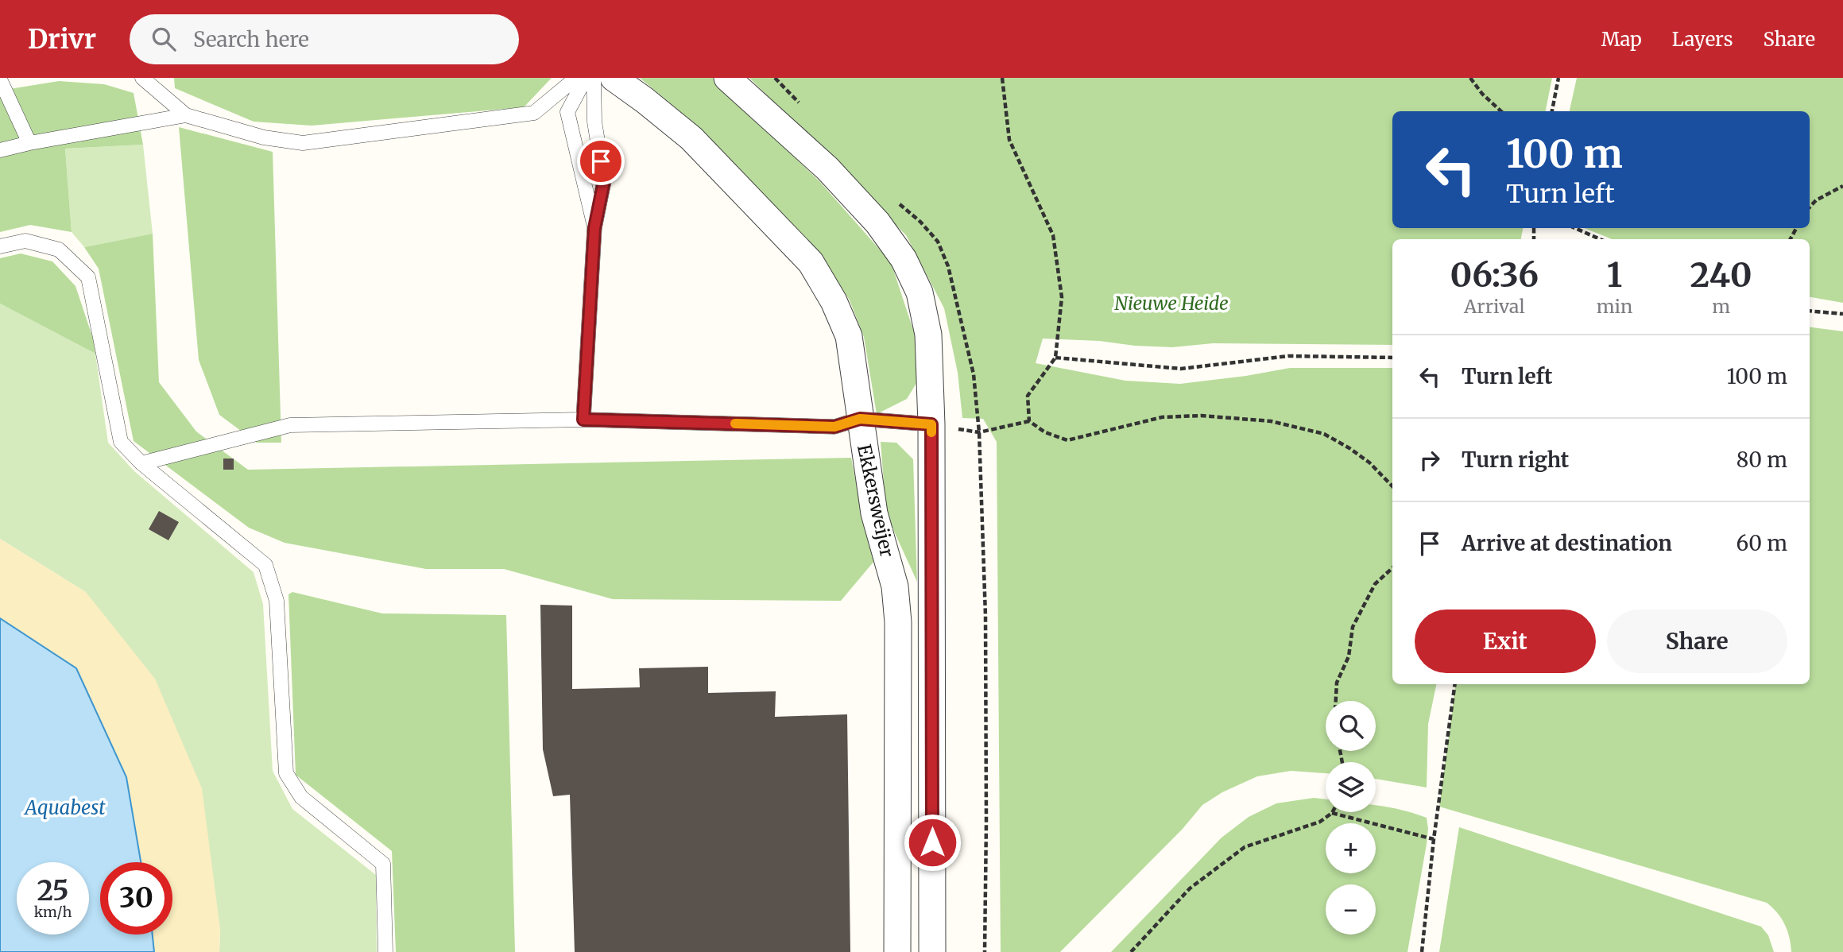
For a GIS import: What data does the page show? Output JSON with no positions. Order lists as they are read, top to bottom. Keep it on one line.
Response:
{"streets":{"street":["Ekkersweijer"]},"water":["Aquabest"],"parks":["Nieuwe Heide"],"page":{"header":"Drivr","search":"Search here","nav":["Map","Layers","Share"],"turn":["100 m","Turn left"],"eta":["06:36","Arrival","1","min","240","m"],"list":[{"name":"Turn left","value":"100 m"},{"name":"Turn right","value":"80 m"},{"name":"Arrive at destination","value":"60 m"}],"buttons":["Exit","Share"],"map_buttons":["+","−"],"speed":"25 km/h","limit":"30"}}
